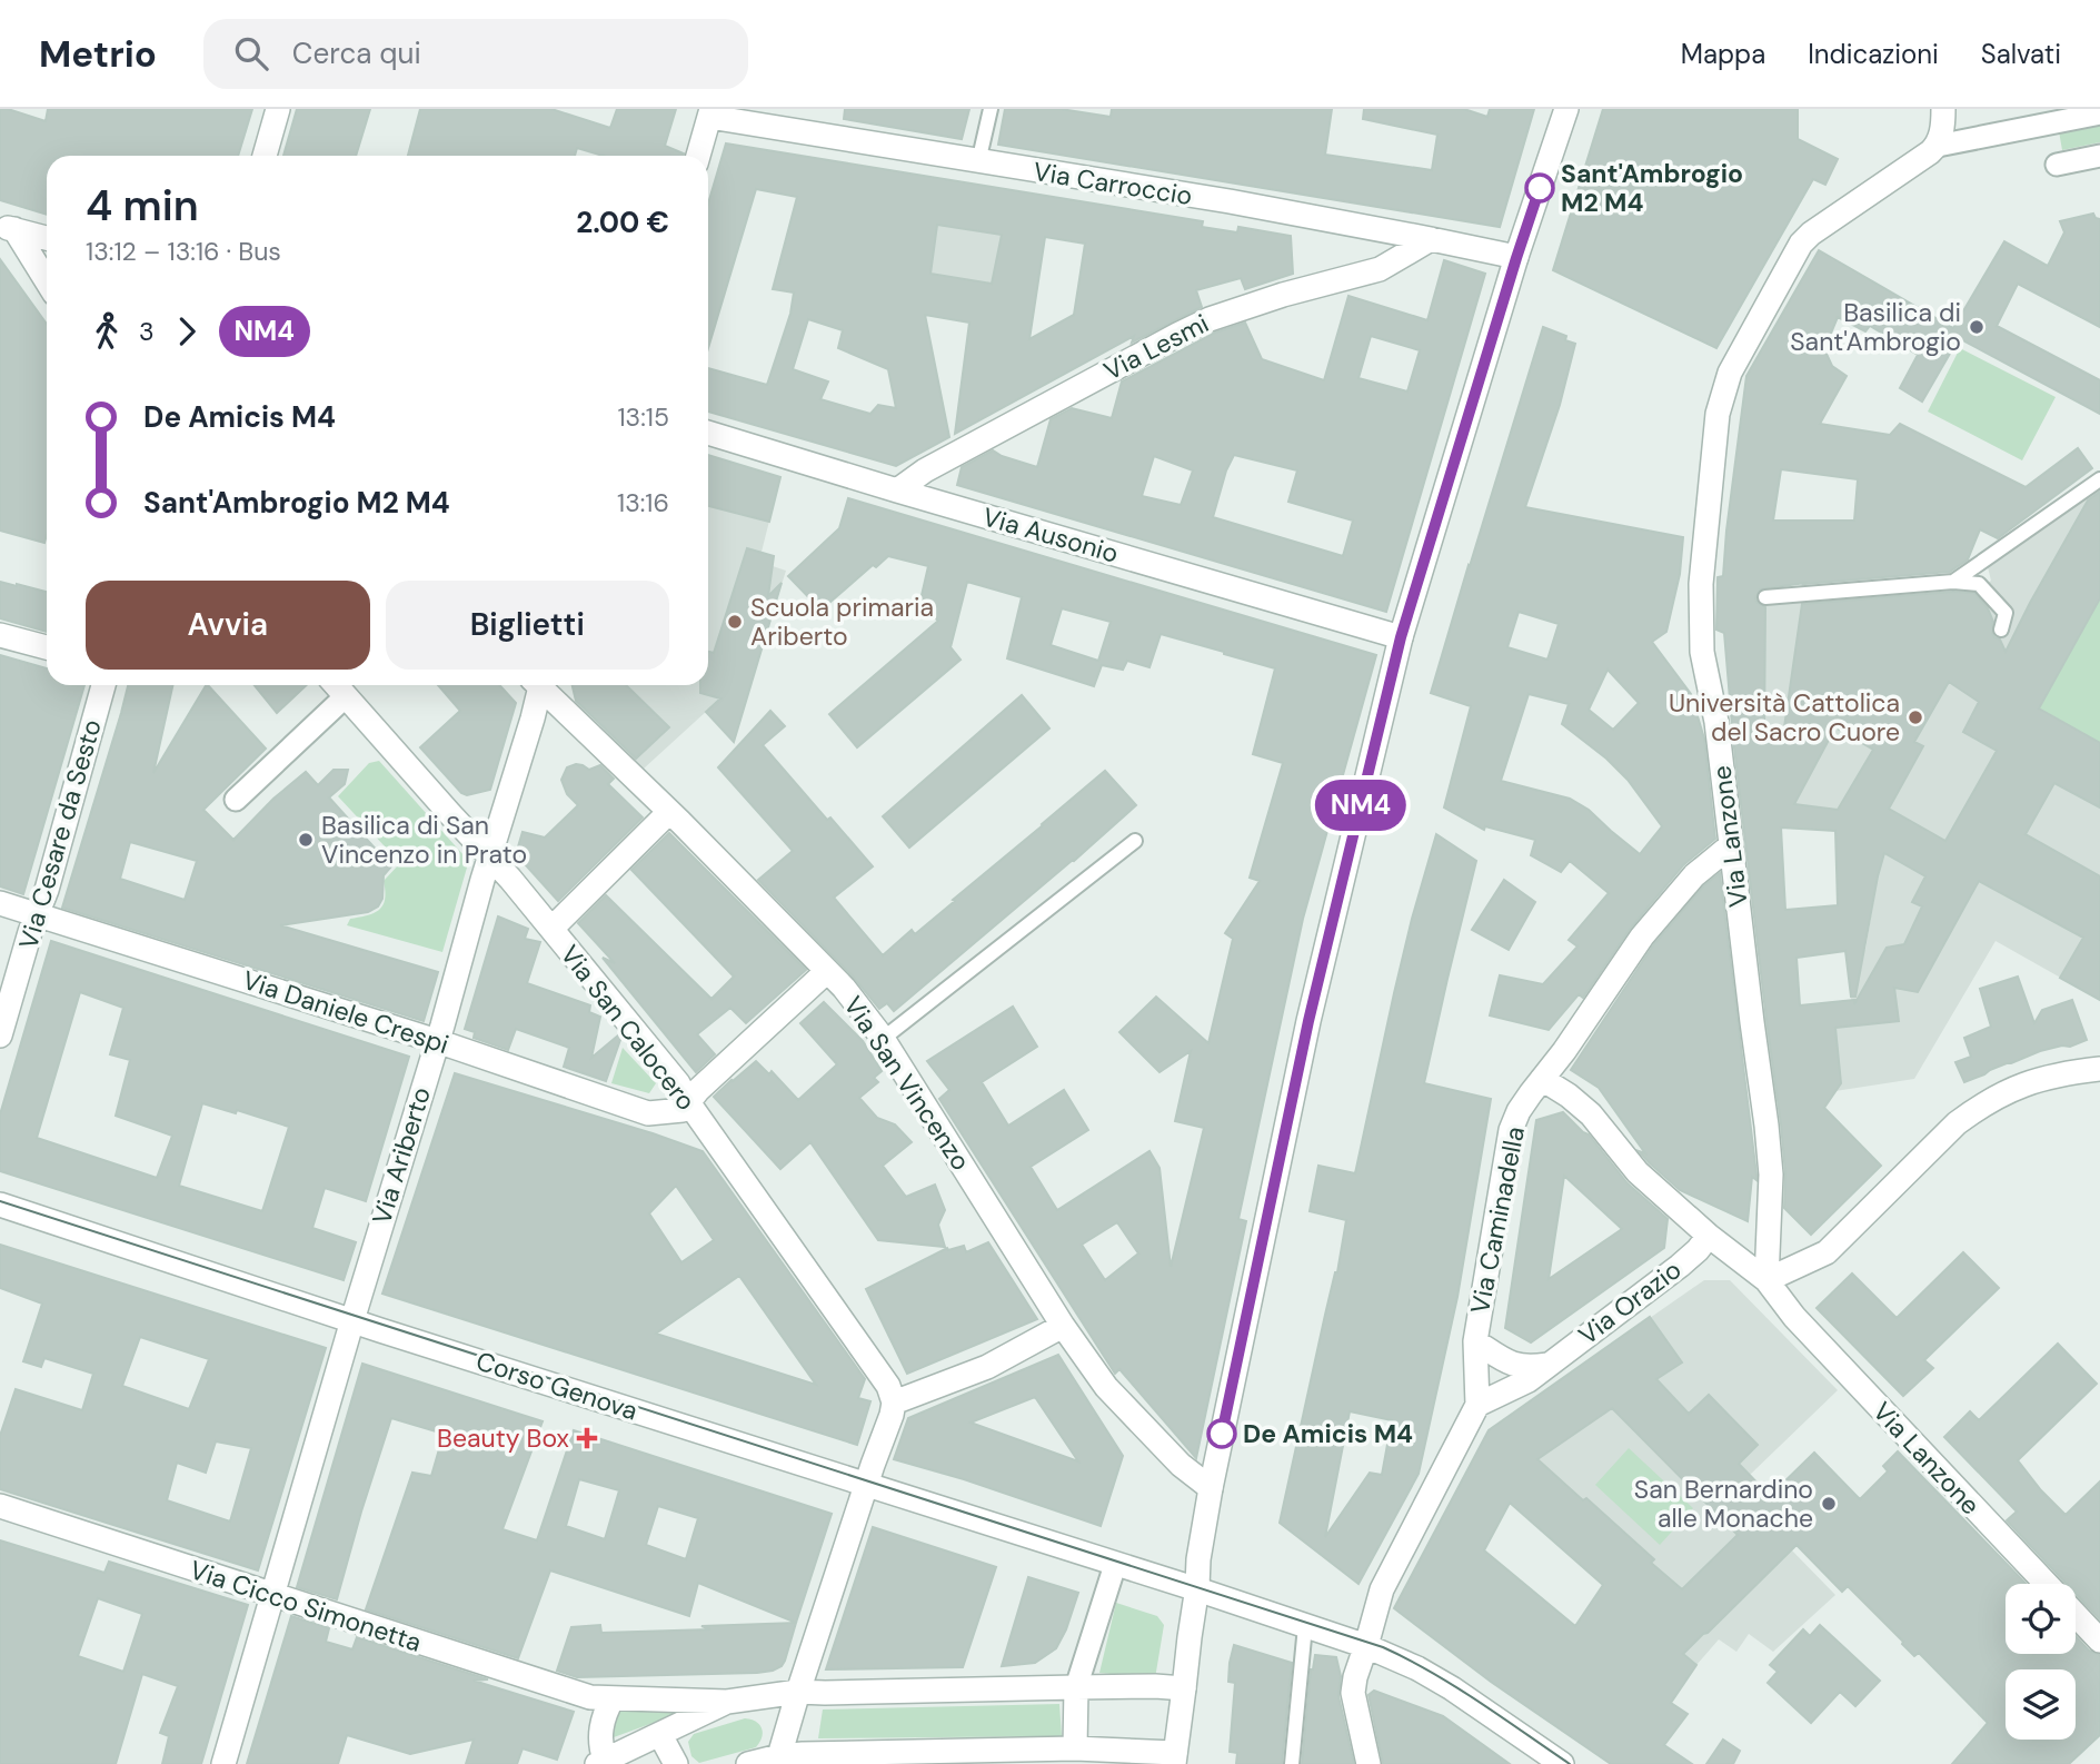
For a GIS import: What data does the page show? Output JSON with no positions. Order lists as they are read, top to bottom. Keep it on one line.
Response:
{"streets":{"street":["Via Carroccio","Via Lesmi","Via Ausonio","Via Cesare da Sesto","Via Lanzone","Via Daniele Crespi","Via San Calocero","Via San Vincenzo","Via Ariberto","Via Caminadella","Via Orazio","Corso Genova","Via Cicco Simonetta"]},"crossings":[["Via Carroccio","Via Lesmi"],["Via Lesmi","Via Ausonio"],["Via Cesare da Sesto","Via Daniele Crespi"],["Via Lanzone","Via Caminadella"],["Via Lanzone","Via Orazio"],["Via Daniele Crespi","Via San Calocero"],["Via Daniele Crespi","Via Ariberto"],["Via San Calocero","Via Ariberto"],["Via Ariberto","Corso Genova"],["Via Ariberto","Via Cicco Simonetta"],["Via Caminadella","Via Orazio"],["Via Caminadella","Corso Genova"]],"places":{"other":["Sant'Ambrogio M2 M4","Basilica di Sant'Ambrogio","Scuola primaria Ariberto","Università Cattolica del Sacro Cuore","Basilica di San Vincenzo in Prato","De Amicis M4","San Bernardino alle Monache"],"health":["Beauty Box"]},"lines":["bus line NM4"],"page":{"header":"Metrio","search":"Cerca qui","nav":["Mappa","Indicazioni","Salvati"],"on_map":"NM4","heading":["4 min","13:12 – 13:16 · Bus","2.00 €"],"legs":["3","NM4"],"list":[{"name":"De Amicis M4","value":"13:15"},{"name":"Sant'Ambrogio M2 M4","value":"13:16"}],"buttons":["Avvia","Biglietti"]}}
